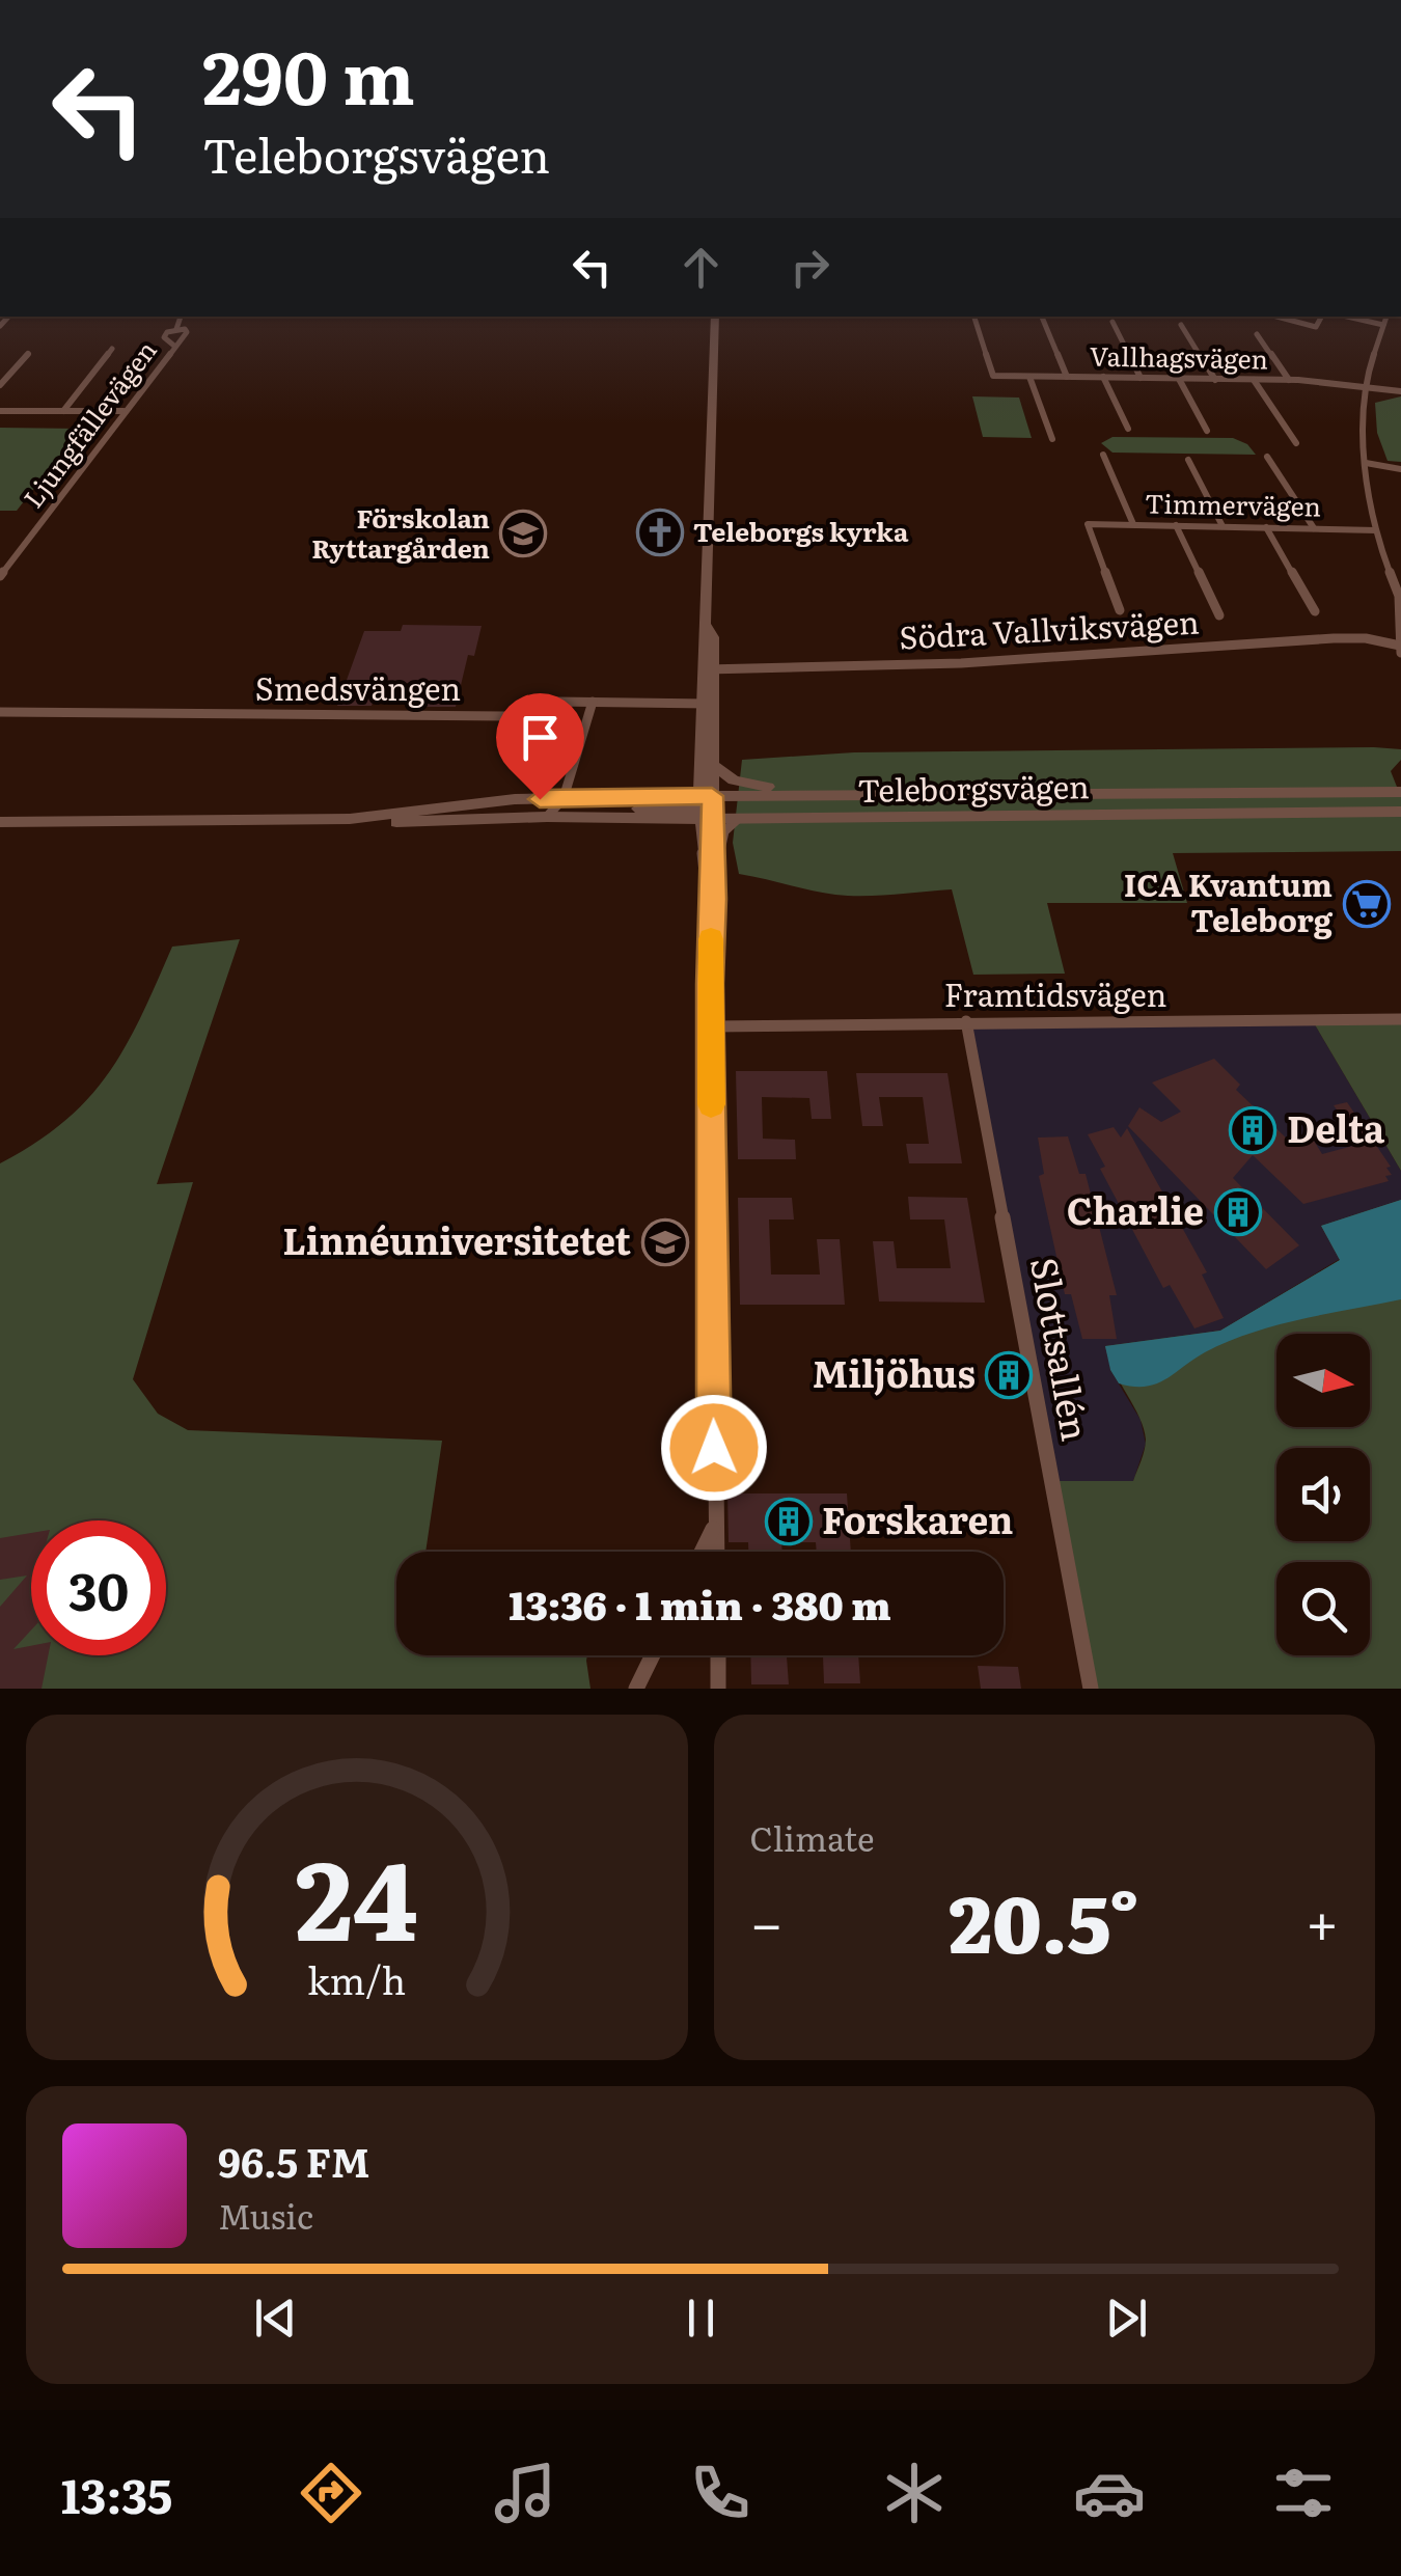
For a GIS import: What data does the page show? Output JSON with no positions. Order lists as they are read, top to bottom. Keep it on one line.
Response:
{"streets":{"main road":["Teleborgsvägen"],"street":["Vallhagsvägen","Ljungfällevägen","Timmervägen","Södra Vallviksvägen","Smedsvängen","Framtidsvägen","Slottsallén"]},"crossings":[["Framtidsvägen","Slottsallén"]],"places":{"church":["Teleborgs kyrka"],"school or university":["Förskolan Ryttargården","Linnéuniversitetet"],"supermarket":["ICA Kvantum Teleborg"],"building":["Delta","Charlie","Miljöhus","Forskaren"]},"north":"right","page":{"turn":["290 m","Teleborgsvägen"],"limit":"30","trip":"13:36 · 1 min · 380 m","tile":"Climate","heat":["−","20.5°","+"],"song":["96.5 FM","Music"],"tabs":"13:35","gauge":["24","km/h"]}}
